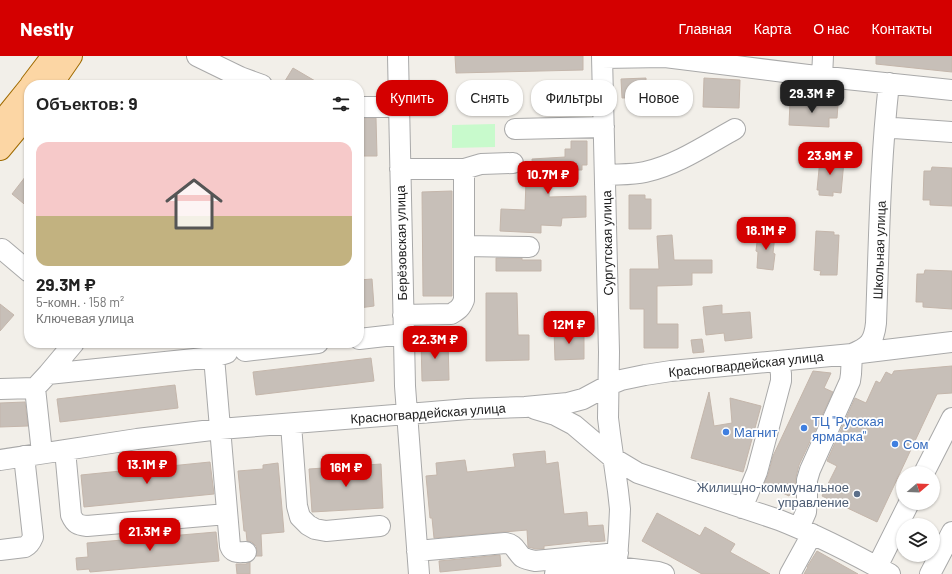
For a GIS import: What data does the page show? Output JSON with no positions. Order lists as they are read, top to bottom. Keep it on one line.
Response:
{"streets":{"street":["Берёзовская улица","Сургутская улица","Школьная улица","Красногвардейская улица"]},"crossings":[["Берёзовская улица","Красногвардейская улица"],["Сургутская улица","Красногвардейская улица"],["Школьная улица","Красногвардейская улица"]],"places":["ТЦ \"Русская ярмарка\"","Магнит","Сом","Жилищно-коммунальное управление"],"north":"right","page":{"header":"Nestly","nav":["Главная","Карта","О нас","Контакты"],"price":["29.3M ₽","23.9M ₽","10.7M ₽","18.1M ₽","12M ₽","22.3M ₽","13.1M ₽","16M ₽","21.3M ₽"],"chip":["Купить","Снять","Фильтры","Новое"],"heading":"Объектов: 9","list":[{"name":"29.3M ₽","note":"5-комн. · 158 m² · Ключевая улица"}]}}
